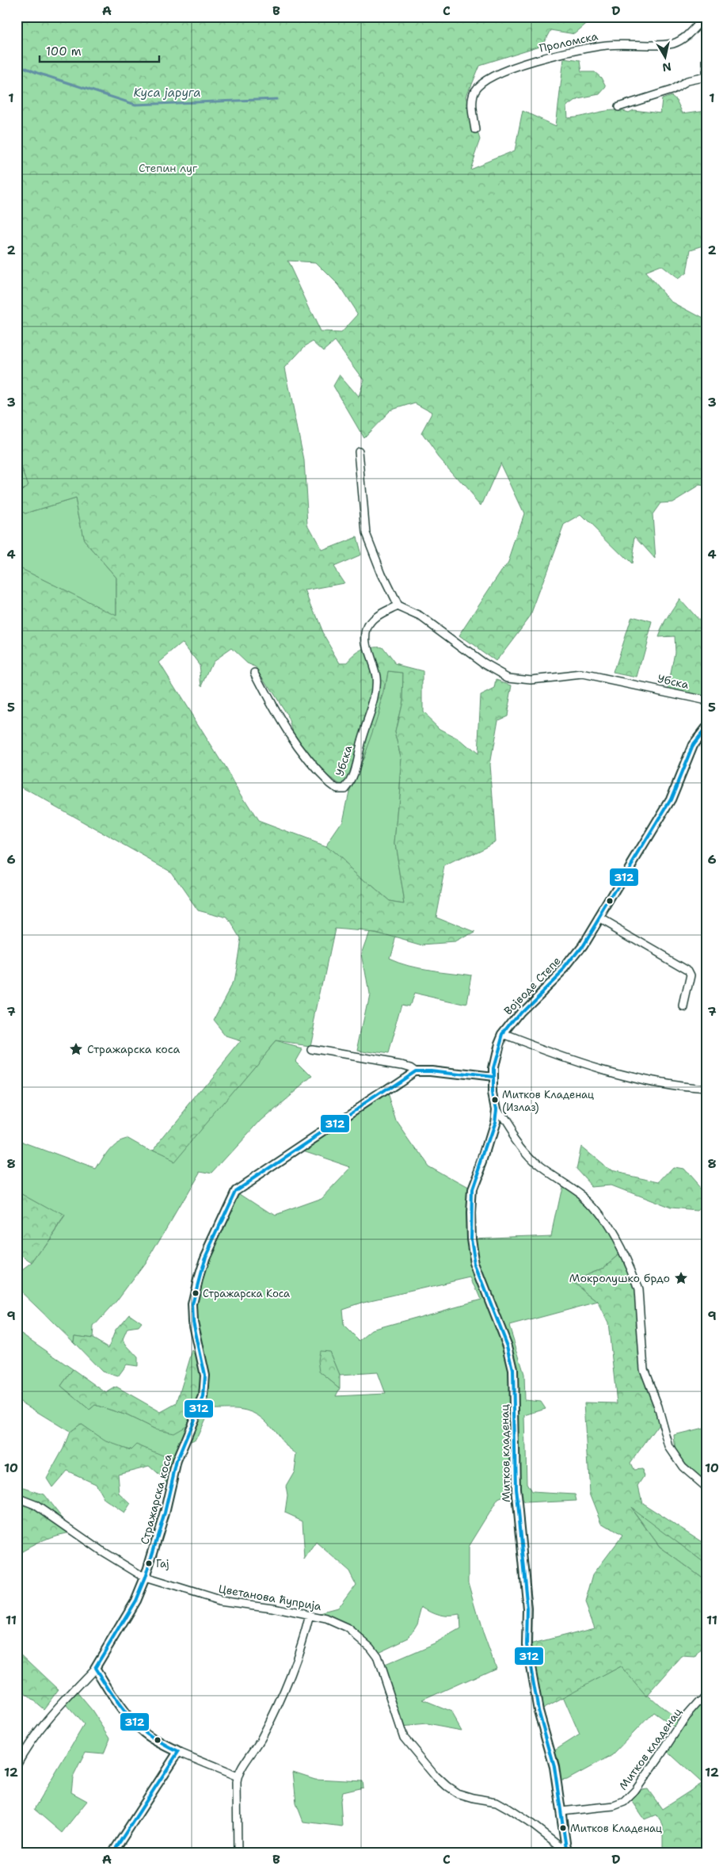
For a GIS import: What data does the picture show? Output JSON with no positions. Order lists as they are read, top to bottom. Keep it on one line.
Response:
{"streets":{"street":["Проломска","Убска","Војводе Степе","Митков кладенац","Стражарска коса","Цветанова ћуприја"]},"crossings":[["Војводе Степе","Митков кладенац"],["Митков кладенац","Цветанова ћуприја"],["Стражарска коса","Цветанова ћуприја"]],"water":["Куса јаруга"],"parks":["Степин луг"],"places":{"place":["Стражарска коса","Мокролушко брдо"],"other":["Митков Кладенац (Излаз)","Стражарска Коса","Гај","Митков Кладенац"]},"lines":["transit line 312"],"scale_bar":"100 m","north":"bottom","grid":{"columns":["A","B","C","D"],"rows":["1","2","3","4","5","6","7","8","9","10","11","12"]}}
